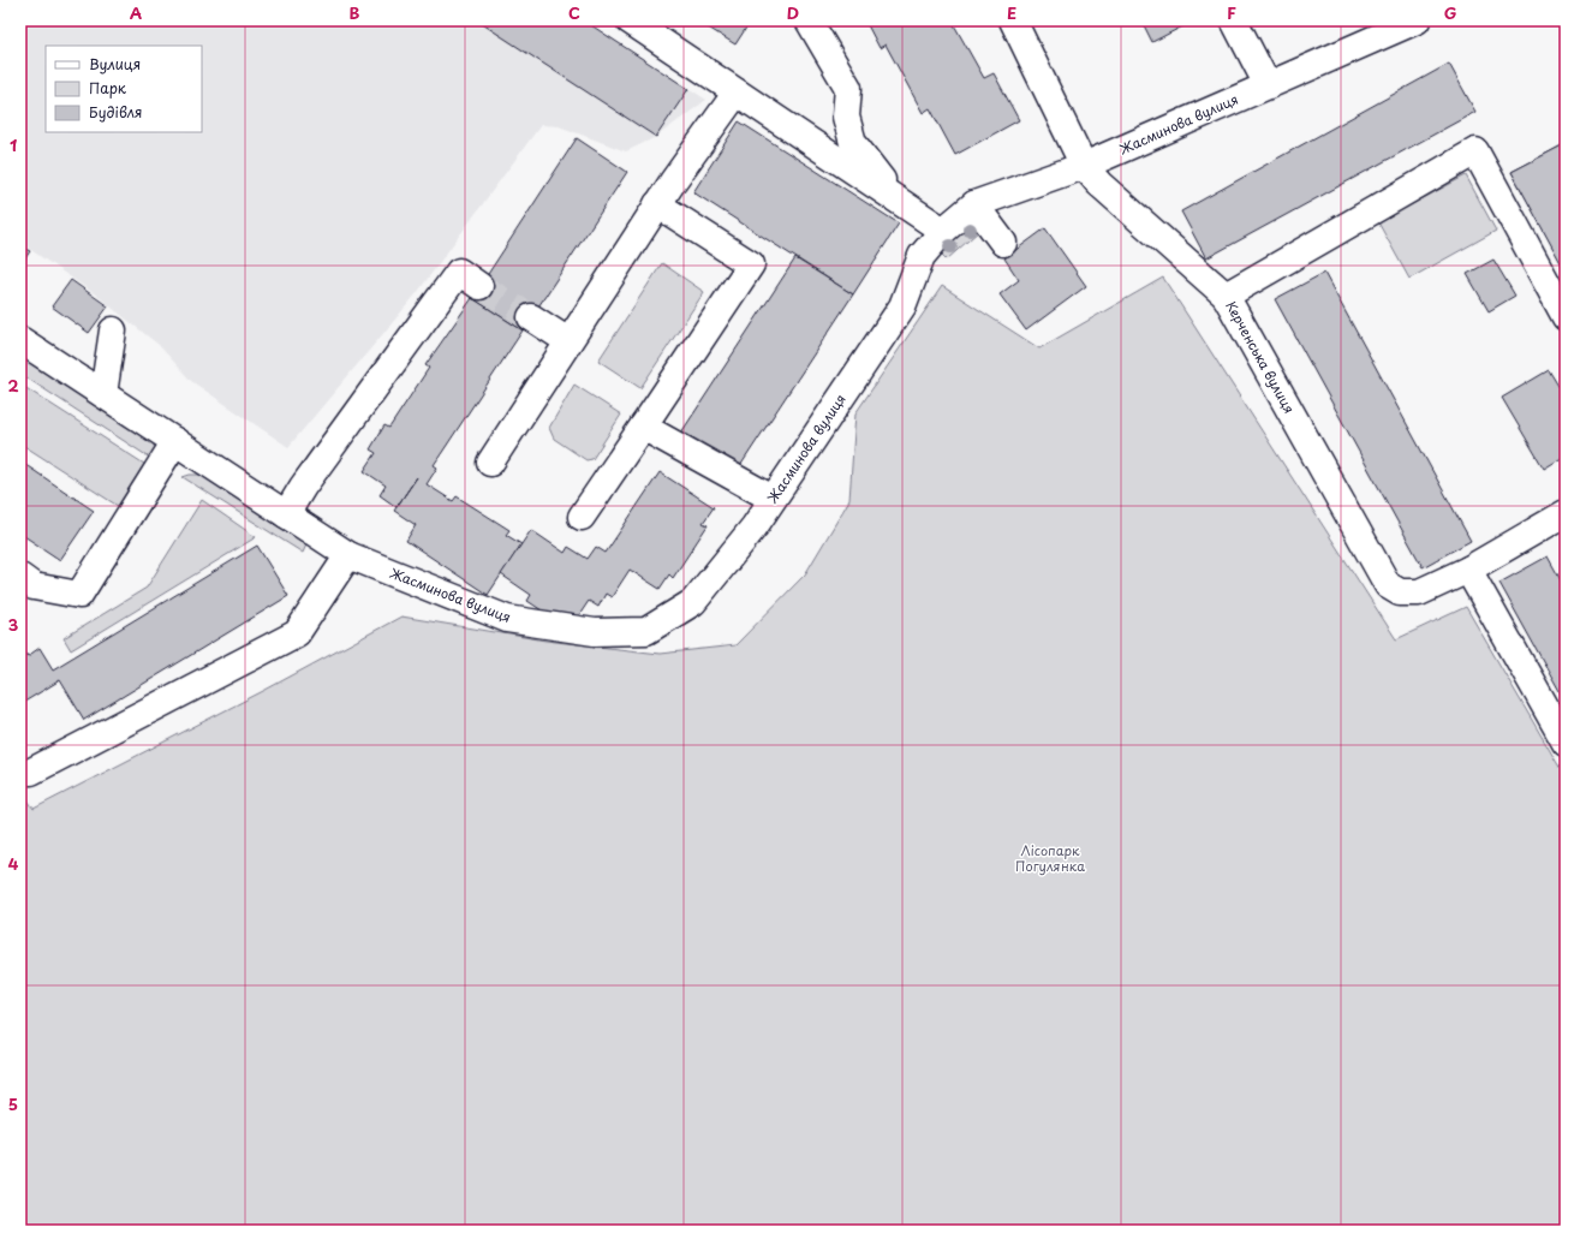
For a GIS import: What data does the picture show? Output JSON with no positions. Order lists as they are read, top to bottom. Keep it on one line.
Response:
{"streets":{"street":["Жасминова вулиця","Керченська вулиця"]},"parks":["Лісопарк Погулянка"],"legend":["Вулиця","Парк","Будівля"],"grid":{"columns":["A","B","C","D","E","F","G"],"rows":["1","2","3","4","5"]}}
